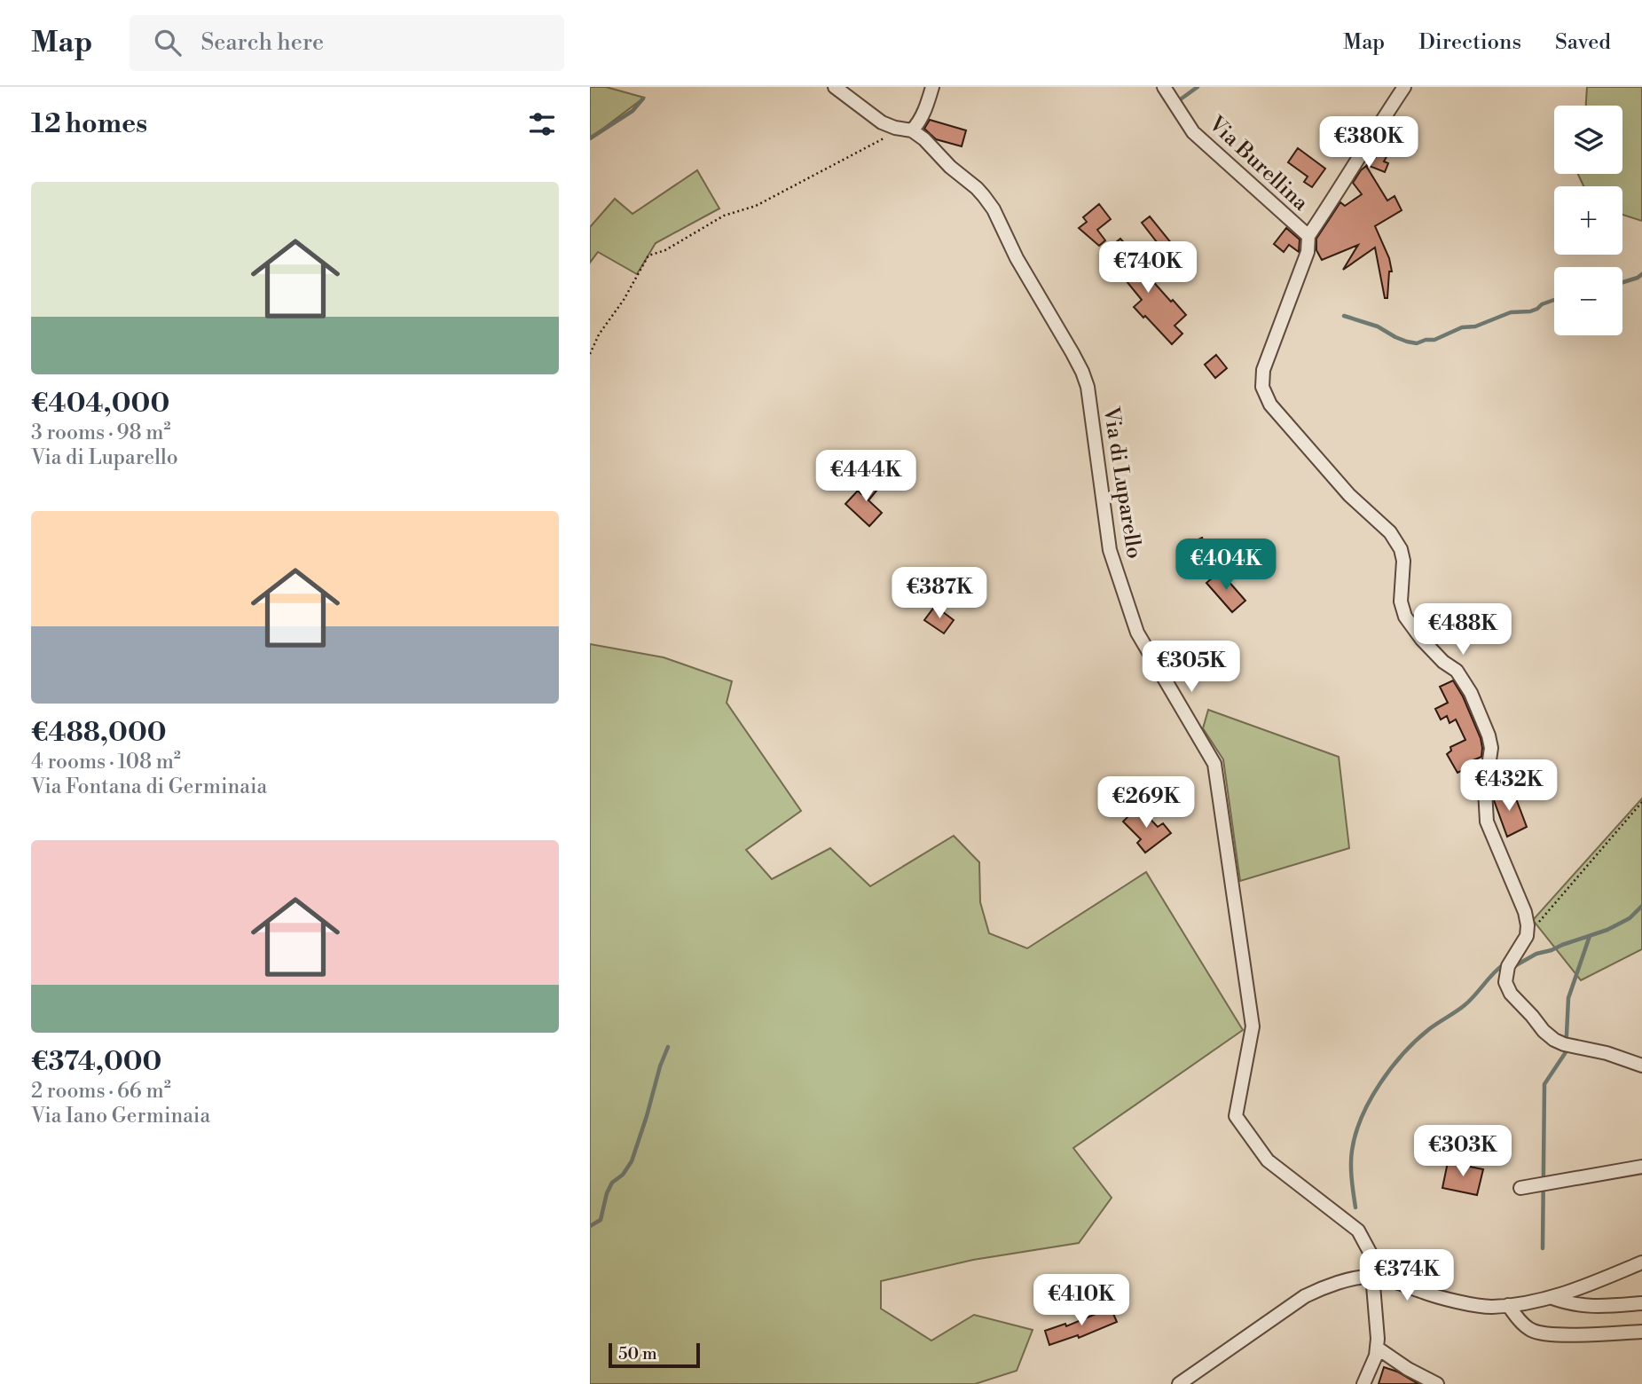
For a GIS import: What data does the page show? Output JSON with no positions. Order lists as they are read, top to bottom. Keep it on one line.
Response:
{"streets":{"street":["Via Burellina","Via di Luparello"]},"scale_bar":"50 m","page":{"header":"Map","search":"Search here","nav":["Map","Directions","Saved"],"heading":"12 homes","map_buttons":["+","−"],"price":["€380K","€740K","€444K","€404K","€387K","€488K","€305K","€432K","€269K","€303K","€374K","€410K"],"list":[{"name":"€404,000","note":"3 rooms · 98 m² · Via di Luparello"},{"name":"€488,000","note":"4 rooms · 108 m² · Via Fontana di Germinaia"},{"name":"€374,000","note":"2 rooms · 66 m² · Via Iano Germinaia"}],"scale":"50 m"}}
